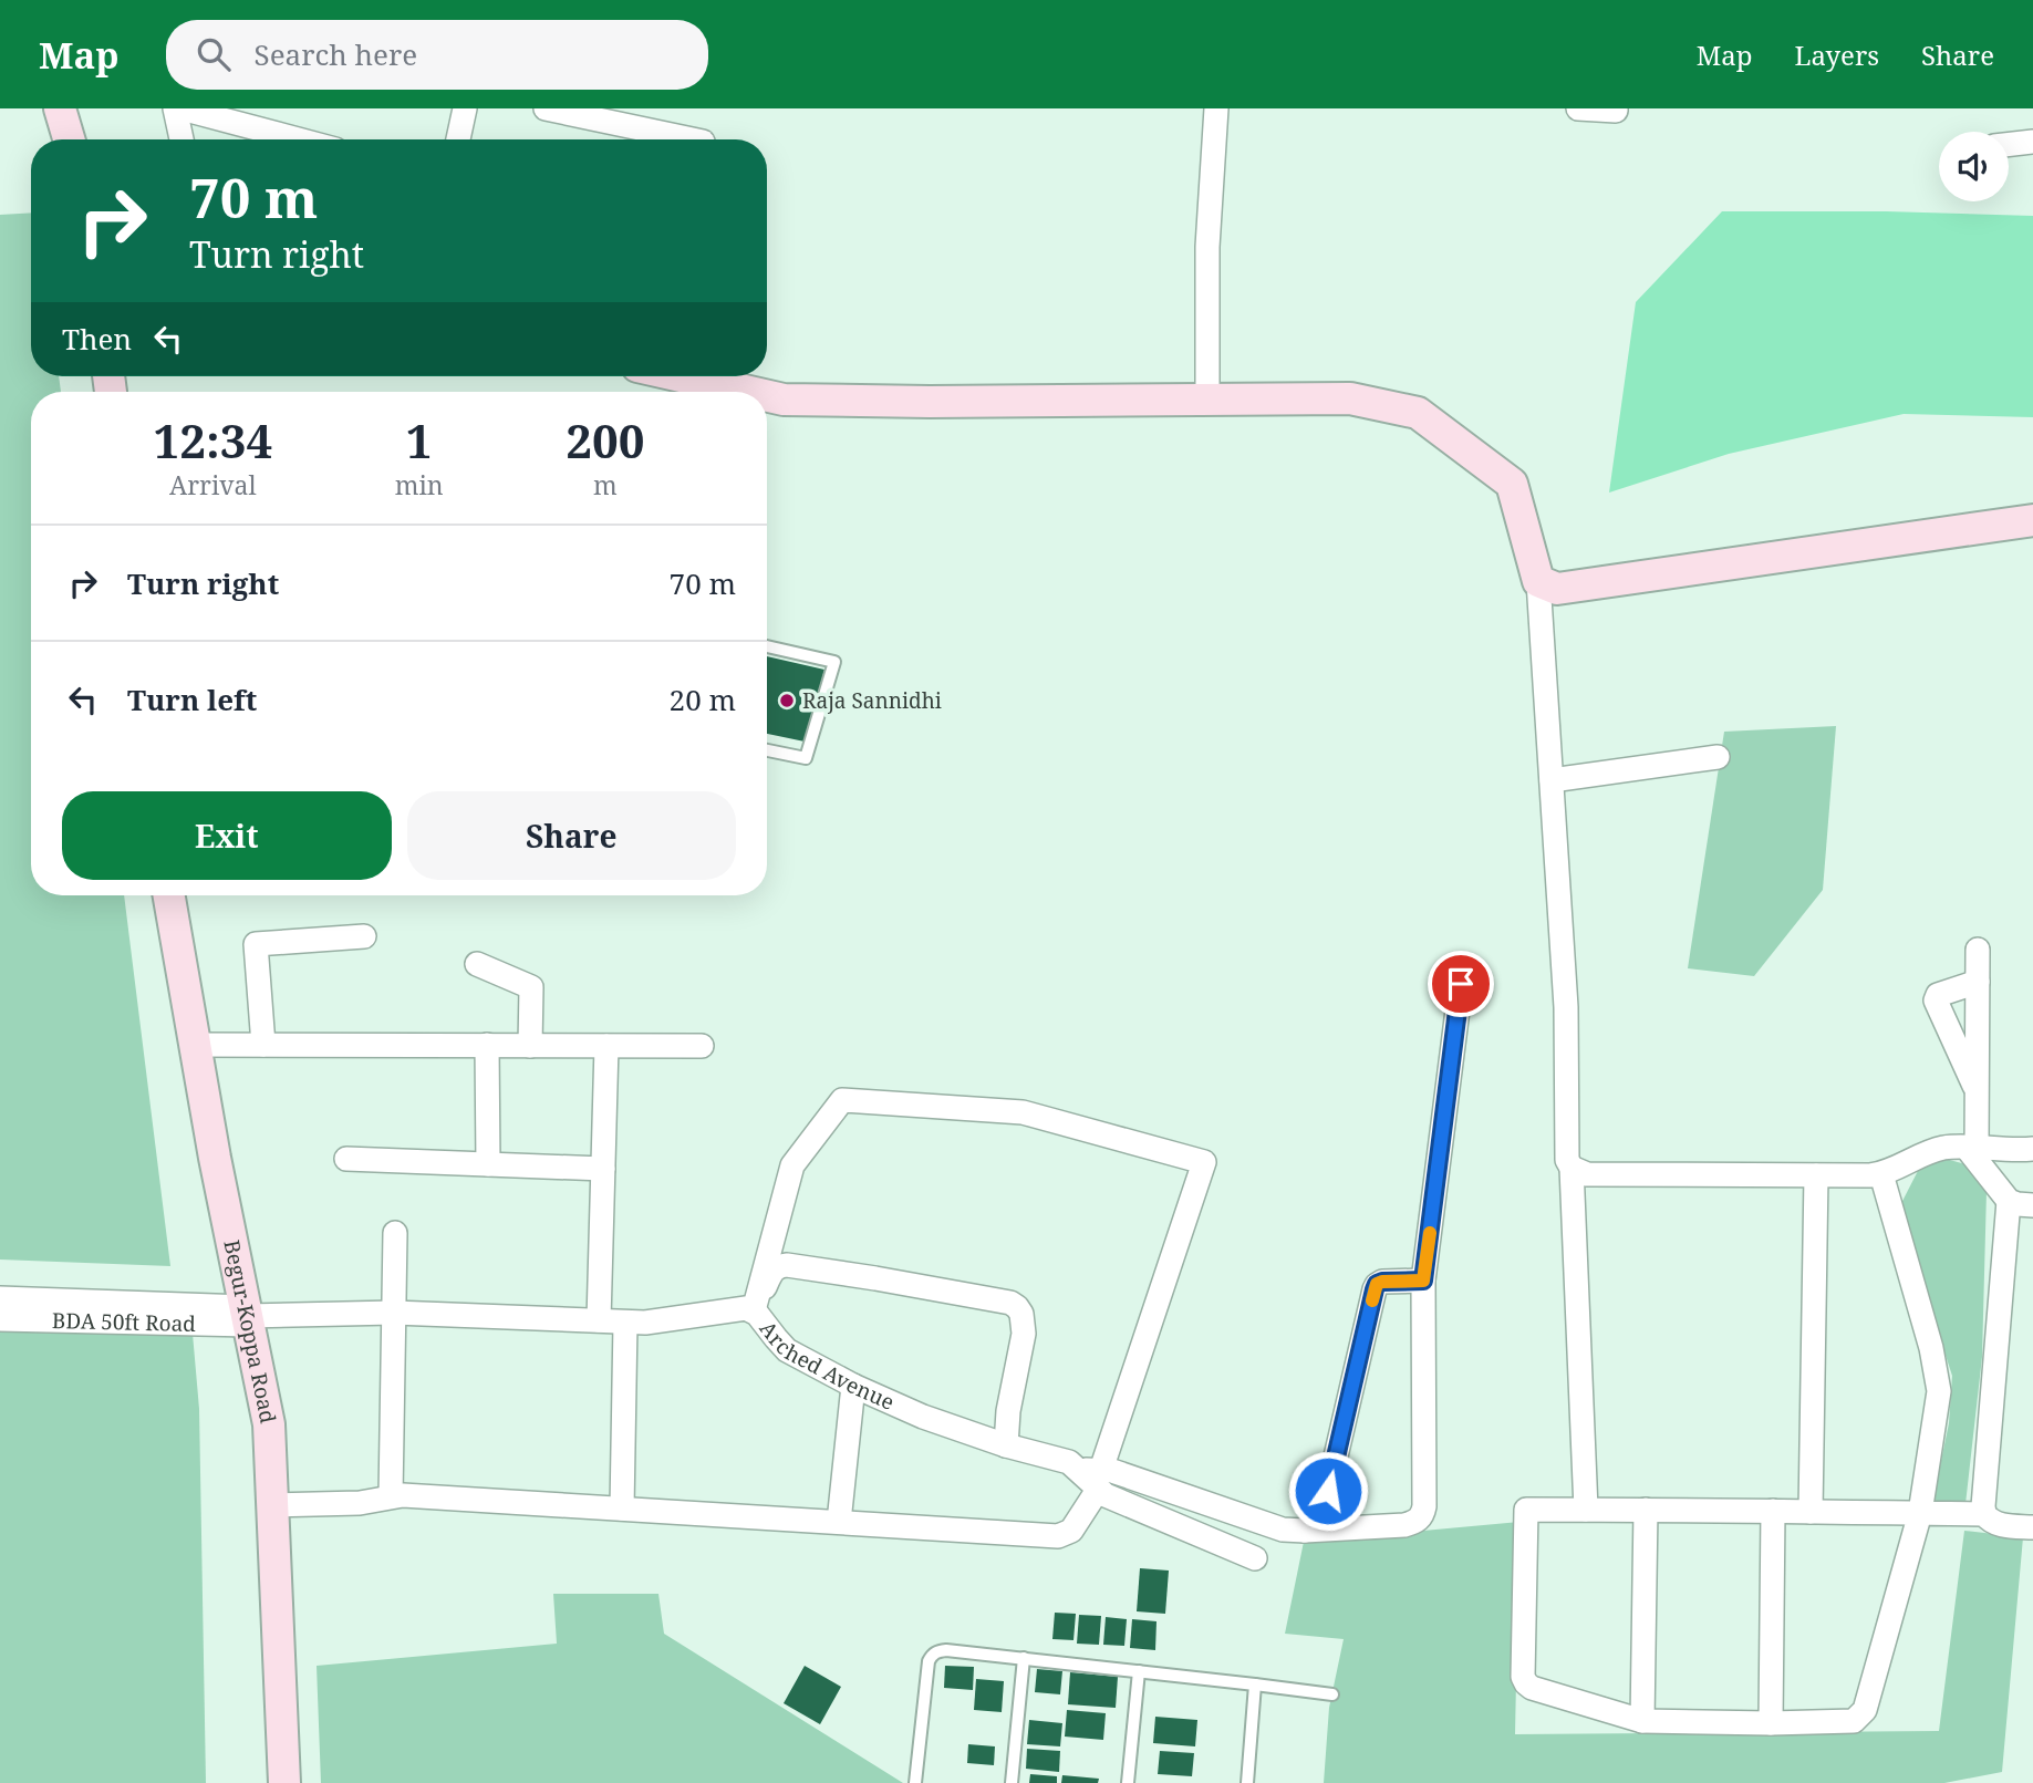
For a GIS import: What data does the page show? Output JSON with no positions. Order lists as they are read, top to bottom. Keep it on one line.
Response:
{"streets":{"street":["BDA 50ft Road","Begur-Koppa Road","Arched Avenue"]},"crossings":[["BDA 50ft Road","Begur-Koppa Road"],["BDA 50ft Road","Arched Avenue"],["Begur-Koppa Road","Arched Avenue"]],"places":["Raja Sannidhi"],"page":{"header":"Map","search":"Search here","nav":["Map","Layers","Share"],"turn":["70 m","Turn right"],"then":"Then","eta":["12:34","Arrival","1","min","200","m"],"list":[{"name":"Turn right","value":"70 m"},{"name":"Turn left","value":"20 m"}],"buttons":["Exit","Share"]}}
